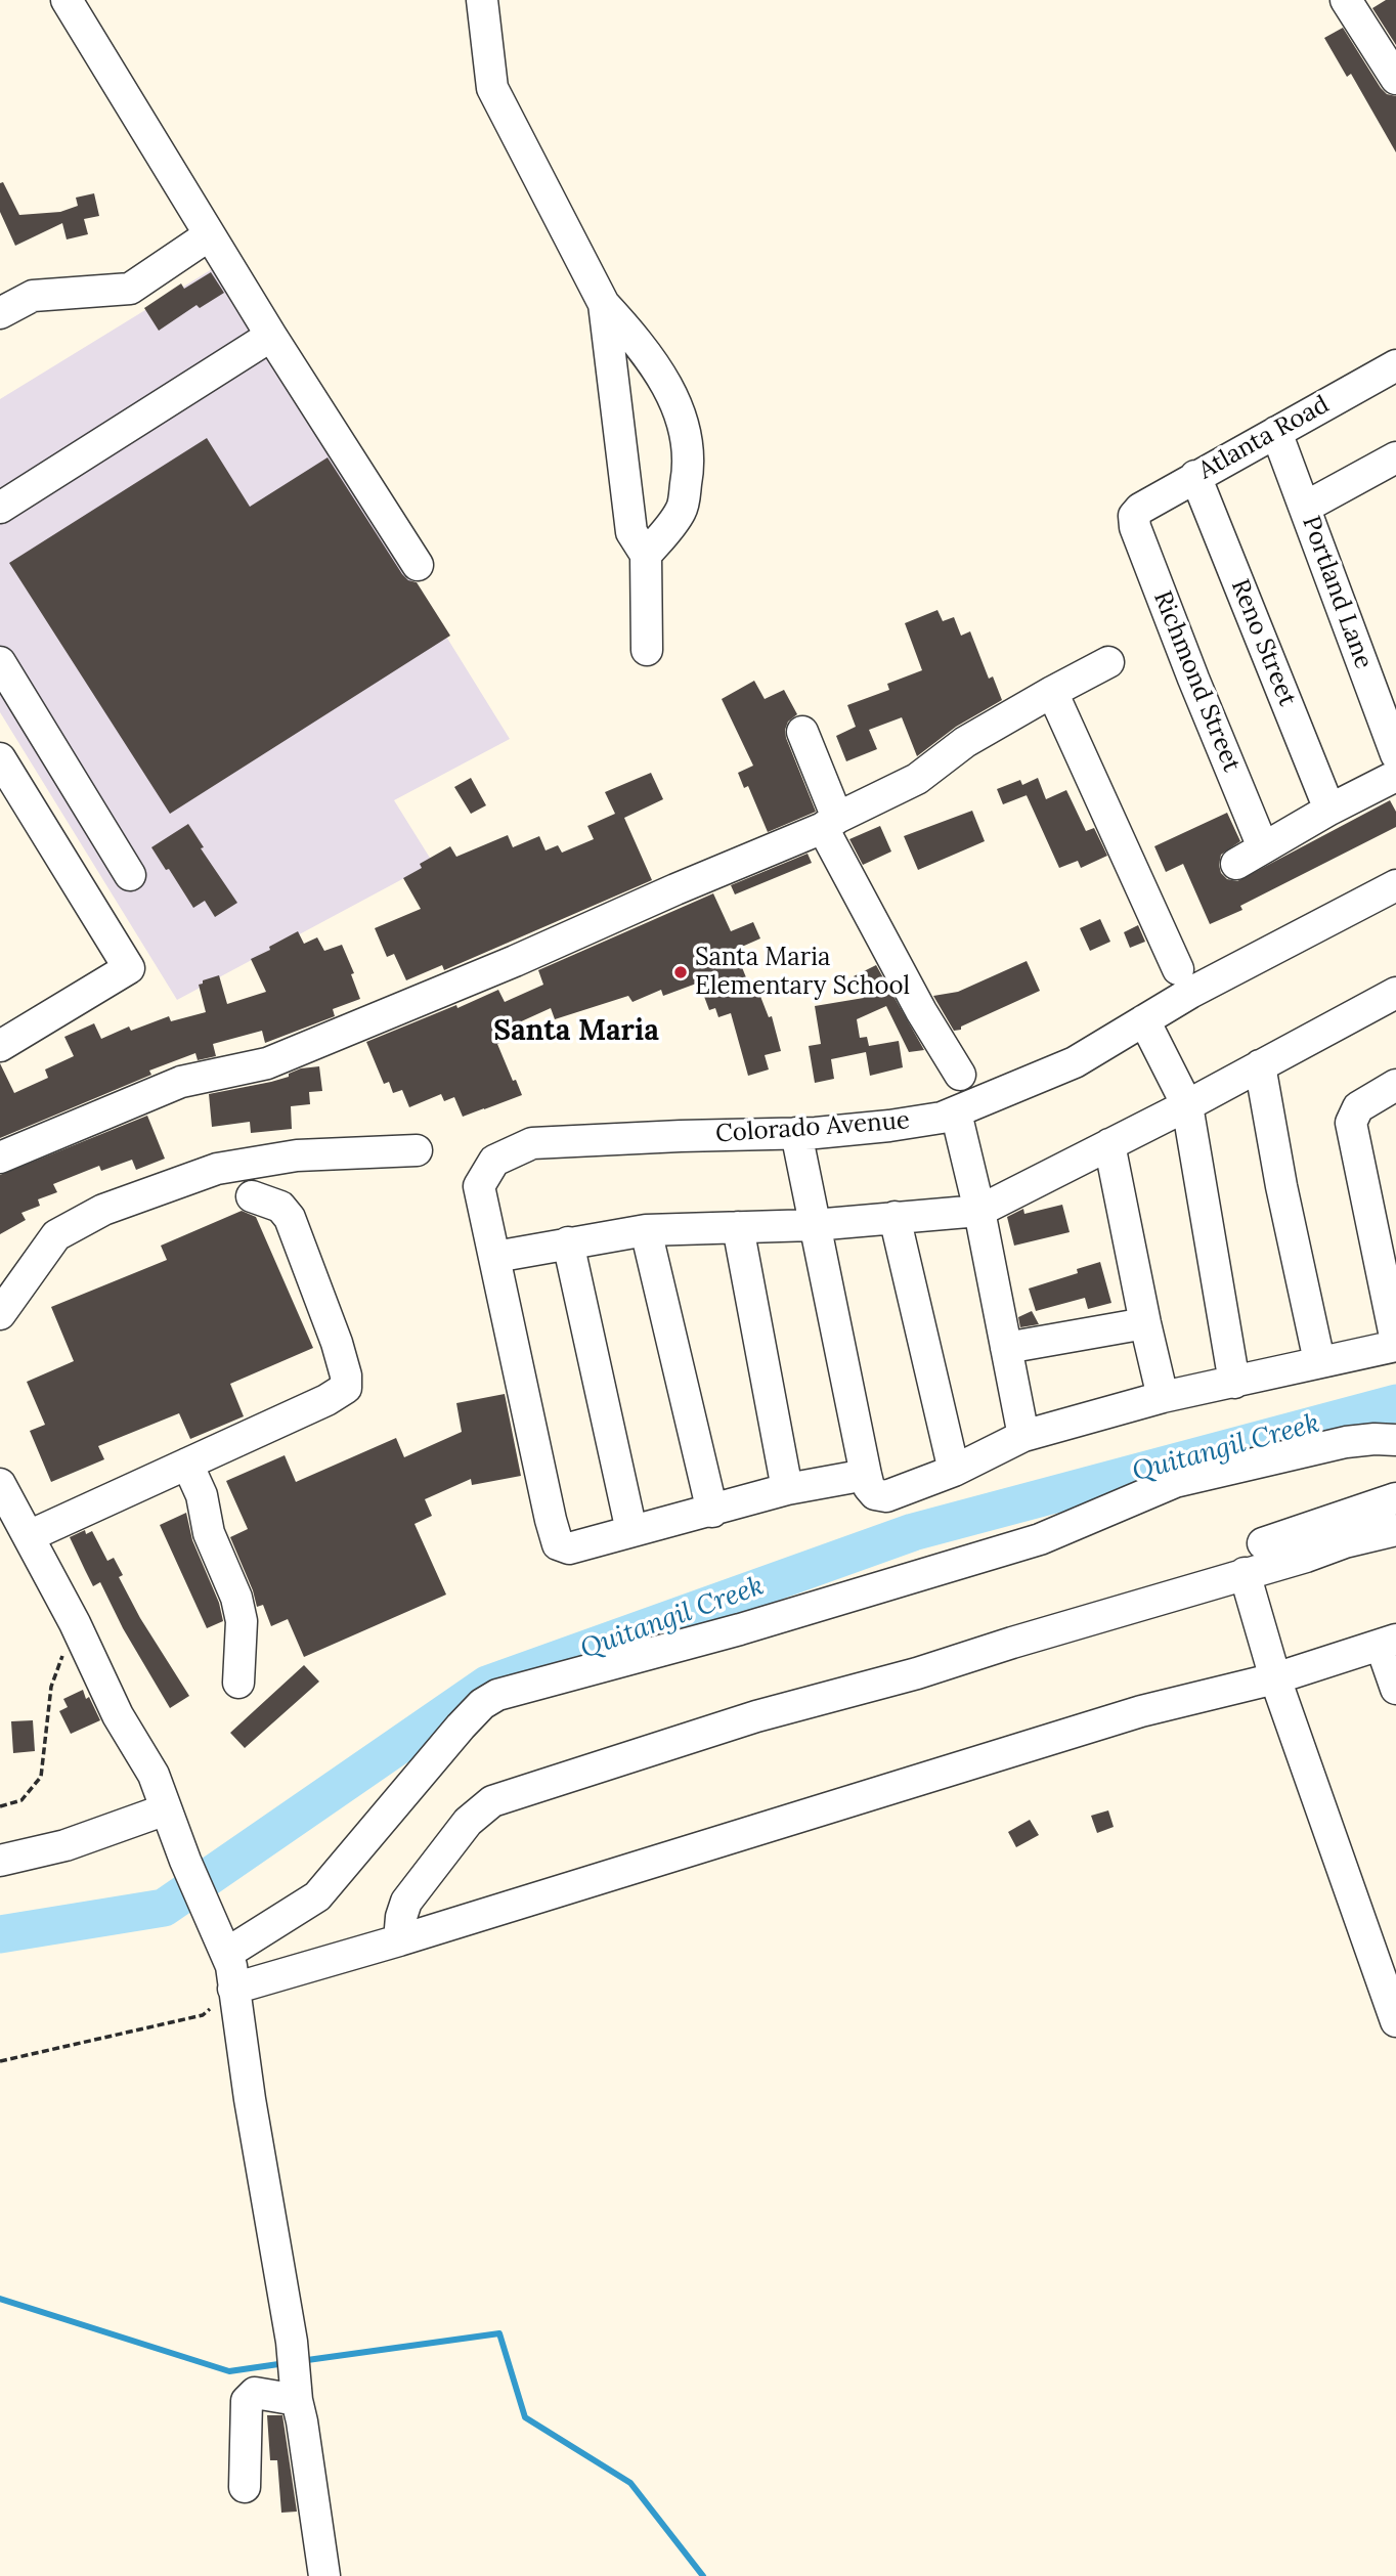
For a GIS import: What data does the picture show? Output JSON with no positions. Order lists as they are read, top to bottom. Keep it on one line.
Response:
{"streets":{"street":["Atlanta Road","Portland Lane","Reno Street","Richmond Street","Colorado Avenue"]},"crossings":[["Atlanta Road","Portland Lane"],["Atlanta Road","Reno Street"],["Atlanta Road","Richmond Street"]],"districts":["Santa Maria"],"water":["Quitangil Creek"],"places":["Santa Maria Elementary School"]}
